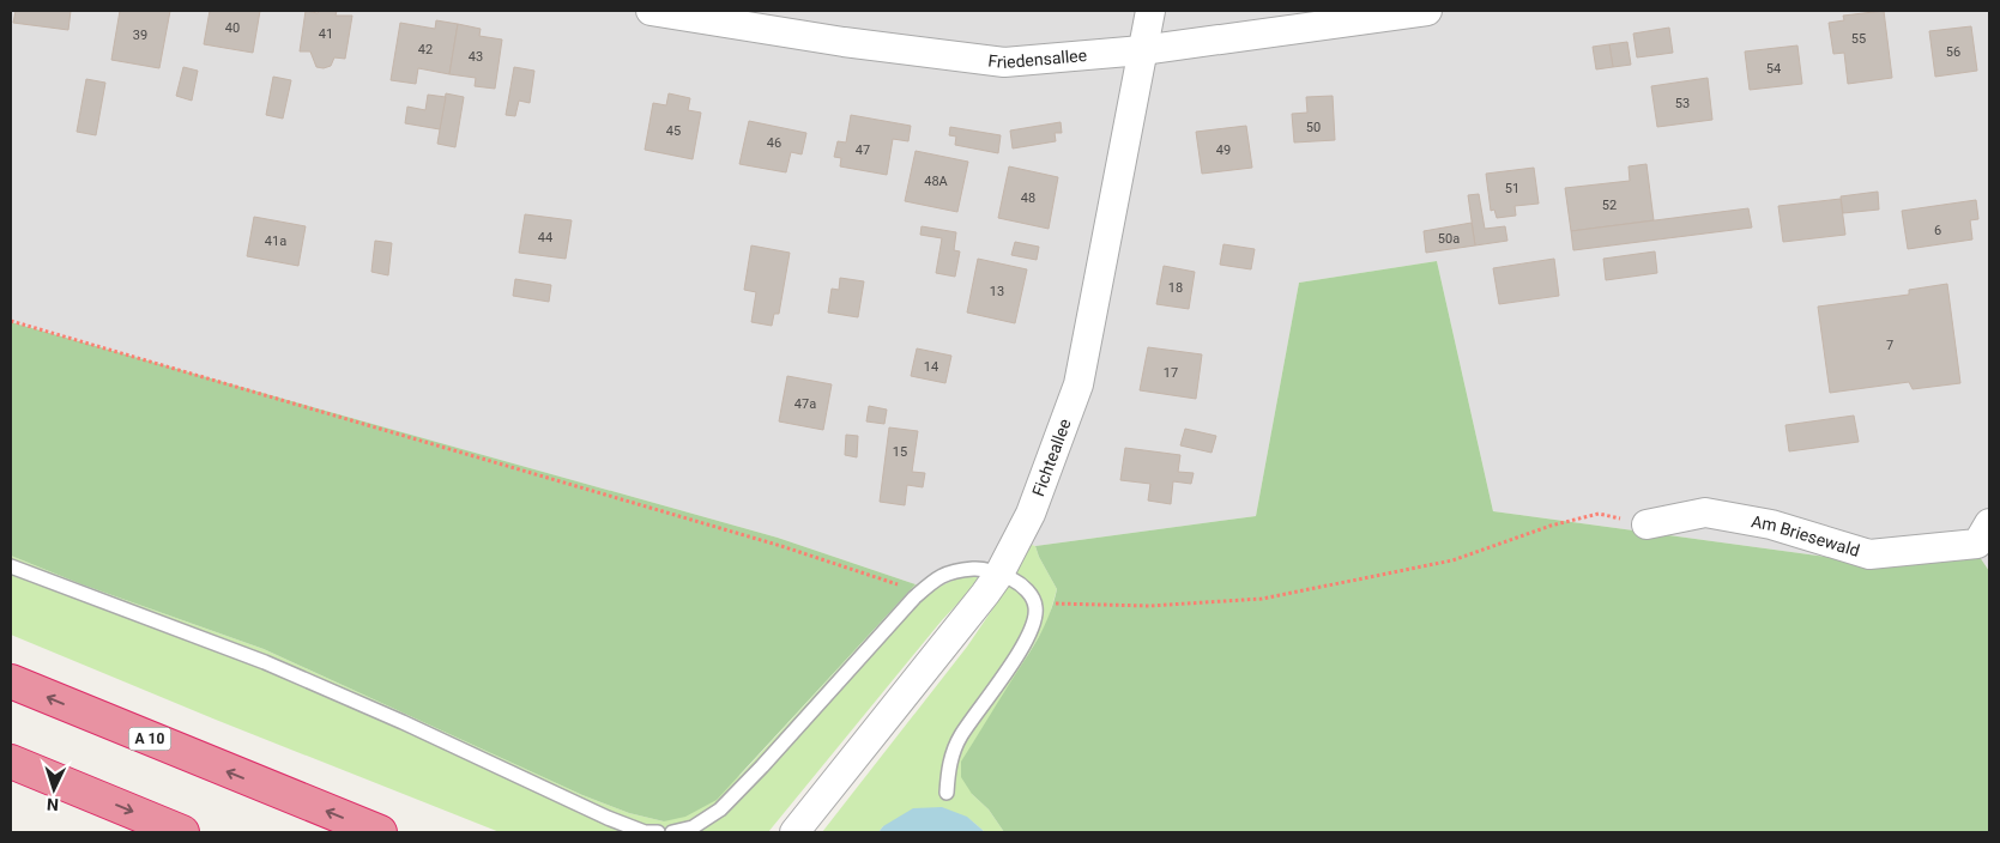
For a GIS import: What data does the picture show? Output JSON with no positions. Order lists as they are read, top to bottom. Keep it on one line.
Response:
{"streets":{"highway":["A 10"],"street":["Friedensallee","Fichteallee","Am Briesewald"]},"crossings":[["Friedensallee","Fichteallee"]],"house_numbers":["40","41","39","55","42","56","43","54","53","50","45","46","47","49","48A","51","48","52","6","44","50a","41a","18","13","7","14","17","47a","15"],"north":"bottom"}
